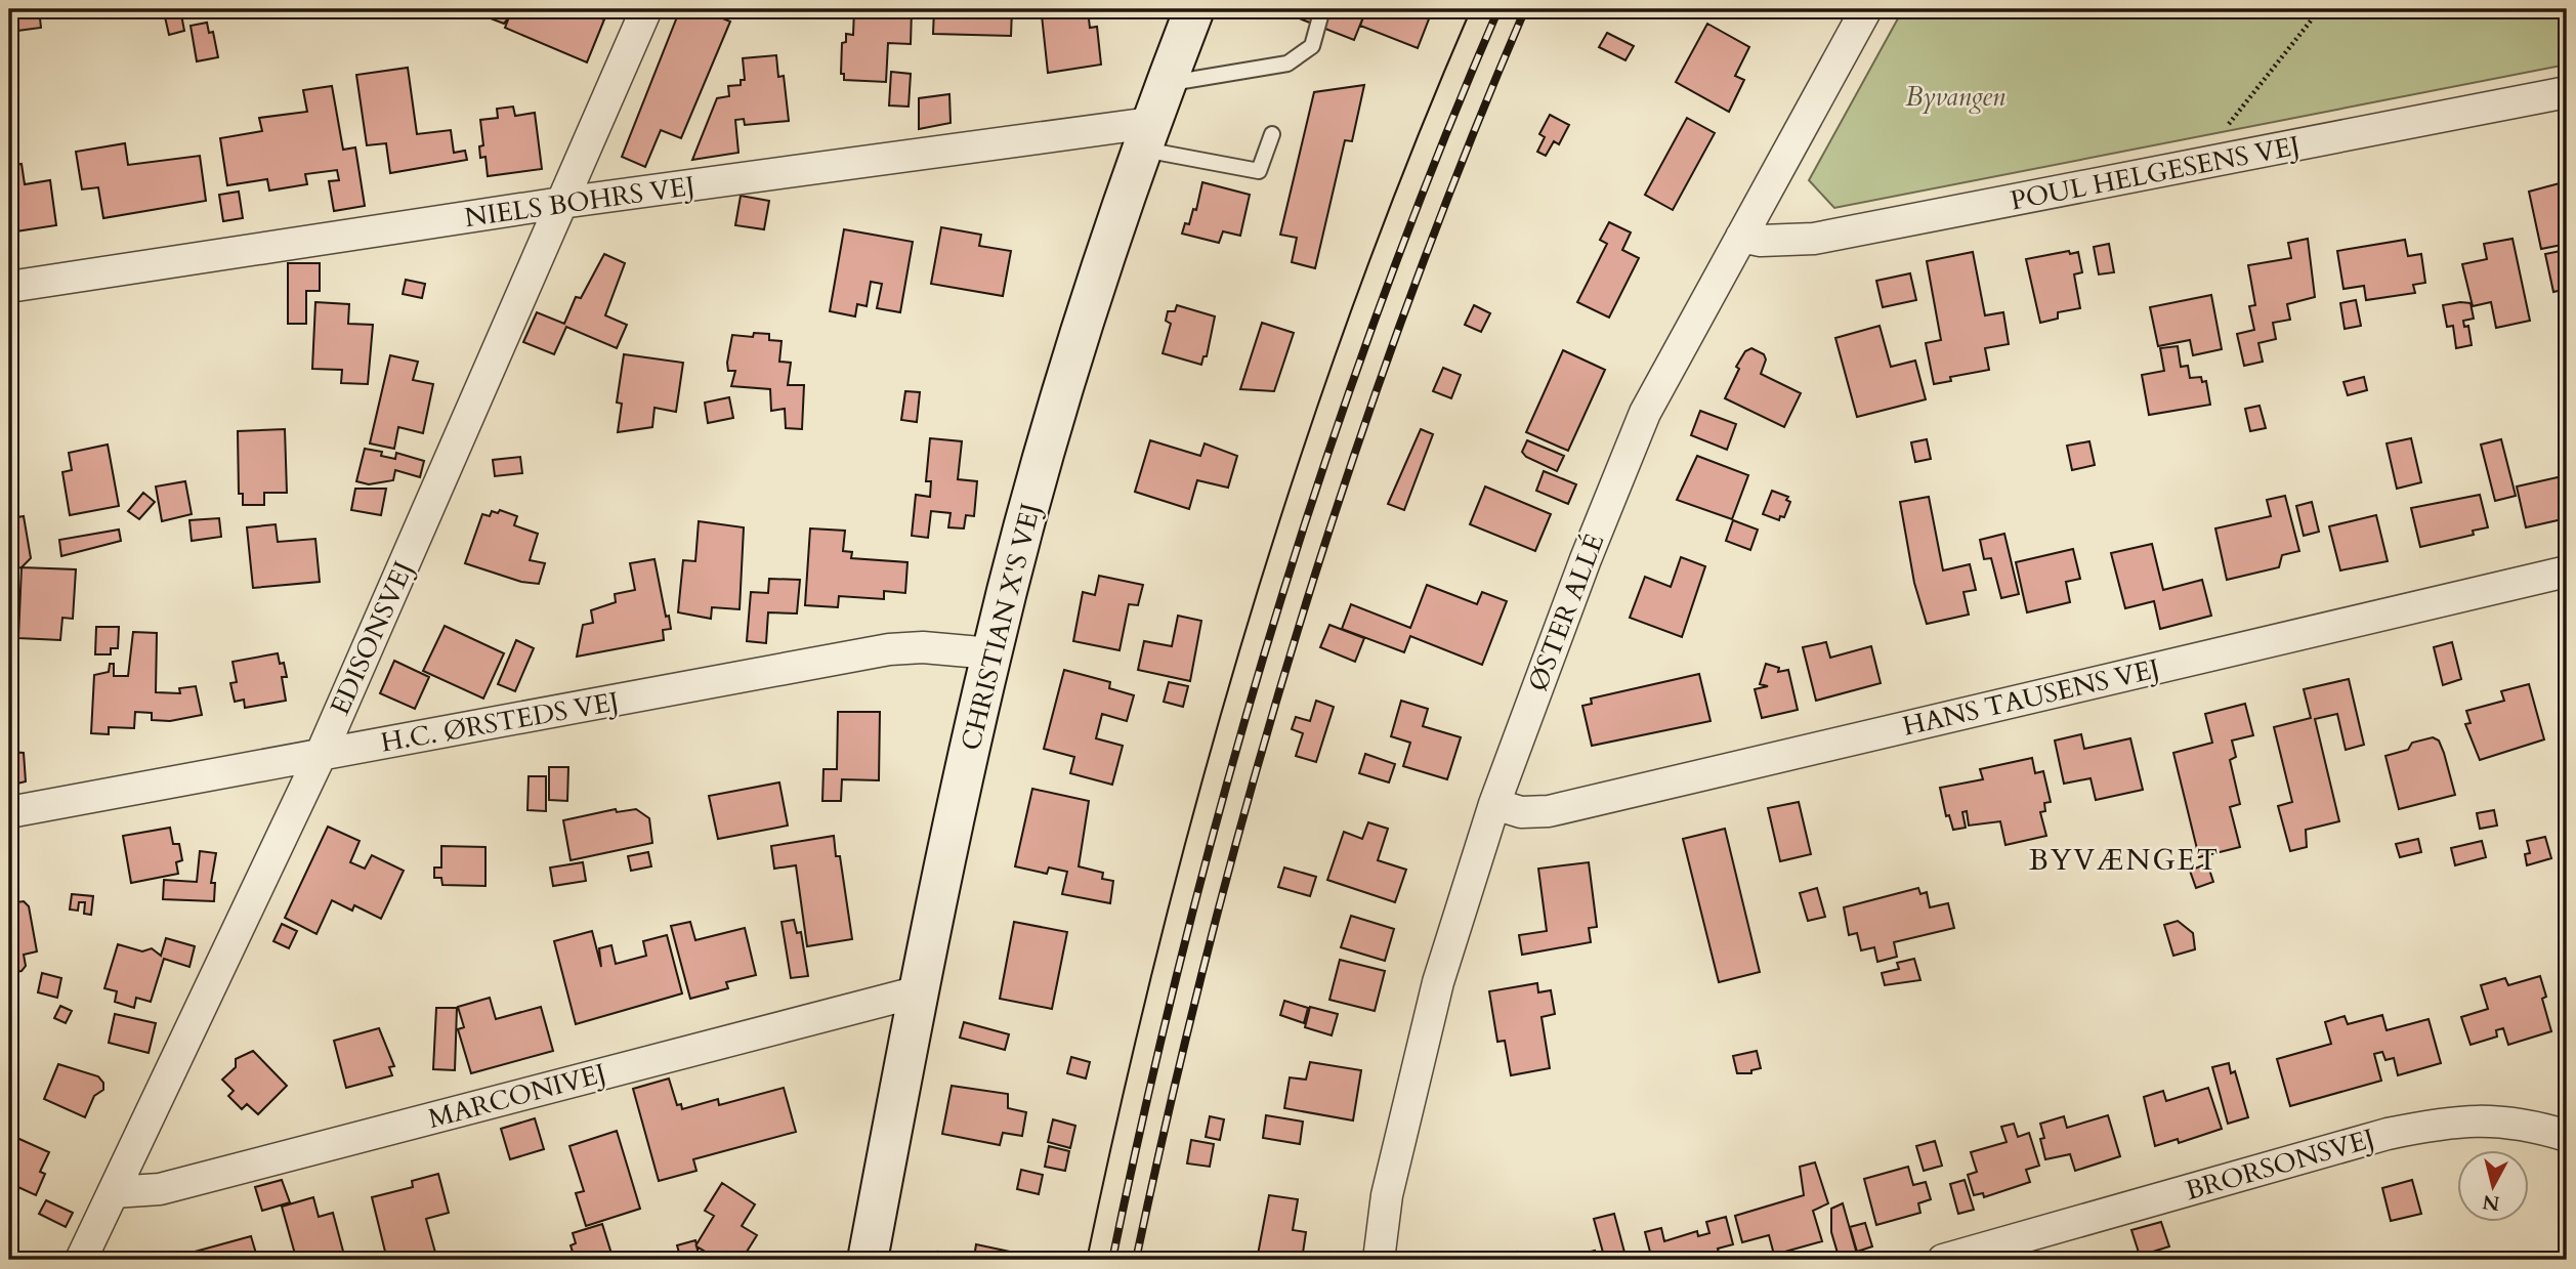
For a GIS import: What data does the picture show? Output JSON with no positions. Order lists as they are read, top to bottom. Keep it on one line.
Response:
{"streets":{"street":["POUL HELGESENS VEJ","NIELS BOHRS VEJ","ØSTER ALLÉ","CHRISTIAN X'S VEJ","EDISONSVEJ","HANS TAUSENS VEJ","H.C. ØRSTEDS VEJ","MARCONIVEJ","BRORSONSVEJ"]},"crossings":[["POUL HELGESENS VEJ","ØSTER ALLÉ"],["NIELS BOHRS VEJ","CHRISTIAN X'S VEJ"],["NIELS BOHRS VEJ","EDISONSVEJ"],["ØSTER ALLÉ","HANS TAUSENS VEJ"],["CHRISTIAN X'S VEJ","H.C. ØRSTEDS VEJ"],["CHRISTIAN X'S VEJ","MARCONIVEJ"],["EDISONSVEJ","H.C. ØRSTEDS VEJ"],["EDISONSVEJ","MARCONIVEJ"]],"districts":["BYVÆNGET"],"parks":["Byvangen"],"north":"bottom"}
